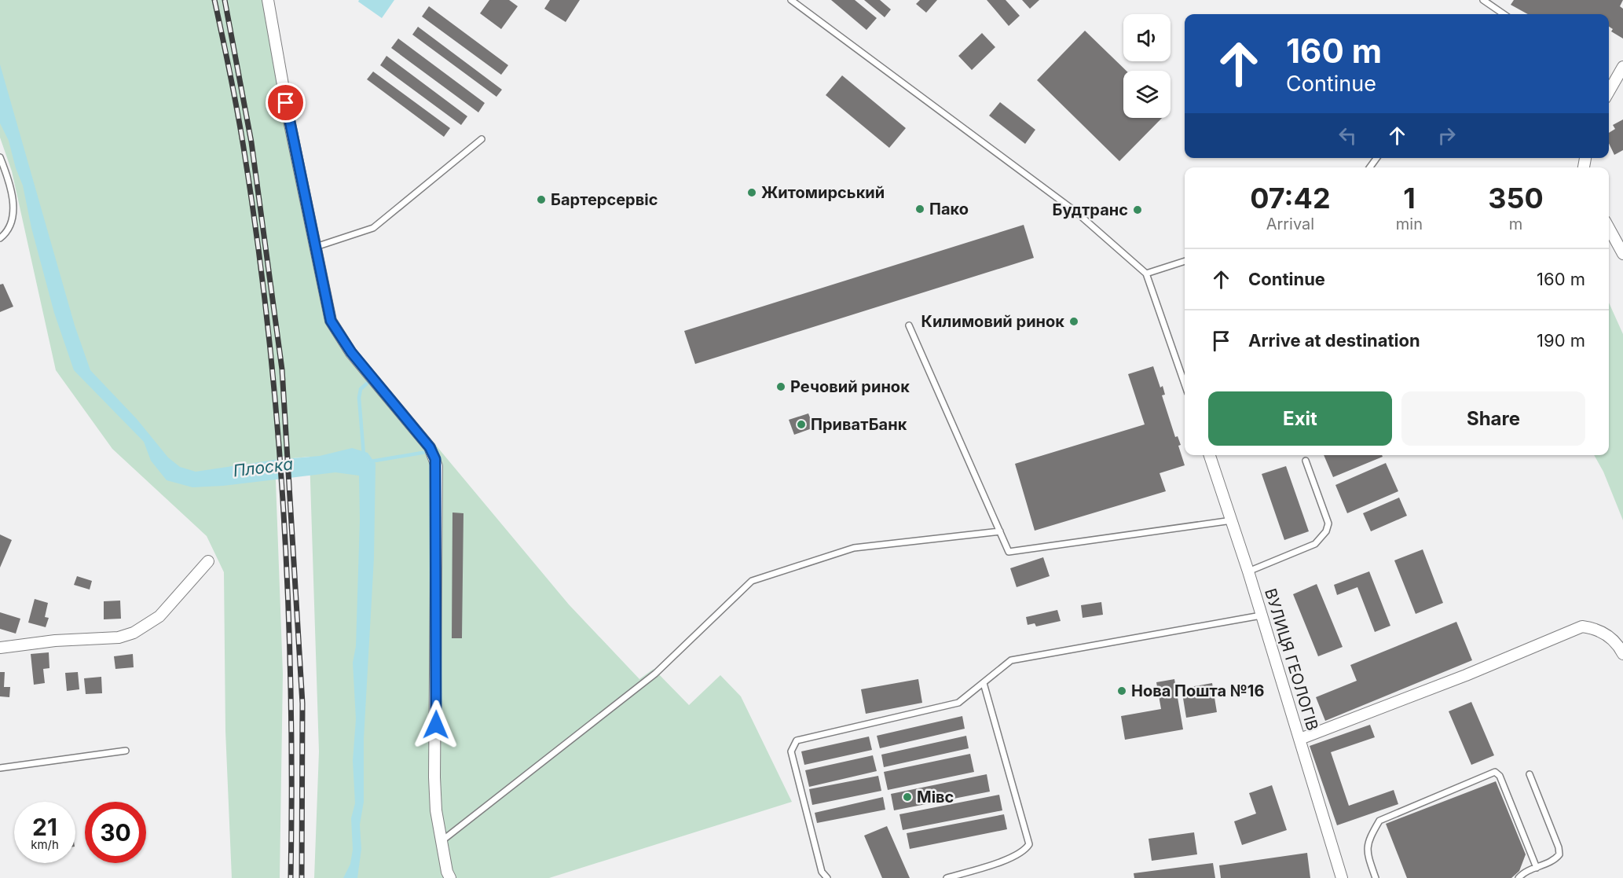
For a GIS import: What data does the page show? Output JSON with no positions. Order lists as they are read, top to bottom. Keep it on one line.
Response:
{"streets":{"street":["ВУЛИЦЯ ГЕОЛОГІВ"]},"water":["Плоска"],"places":["Житомирський","Бартерсервіс","Пако","Будтранс","Килимовий ринок","Речовий ринок","ПриватБанк","Нова Пошта №16","Мівс"],"page":{"turn":["160 m","Continue"],"eta":["07:42","Arrival","1","min","350","m"],"list":[{"name":"Continue","value":"160 m"},{"name":"Arrive at destination","value":"190 m"}],"buttons":["Exit","Share"],"speed":"21 km/h","limit":"30"}}
